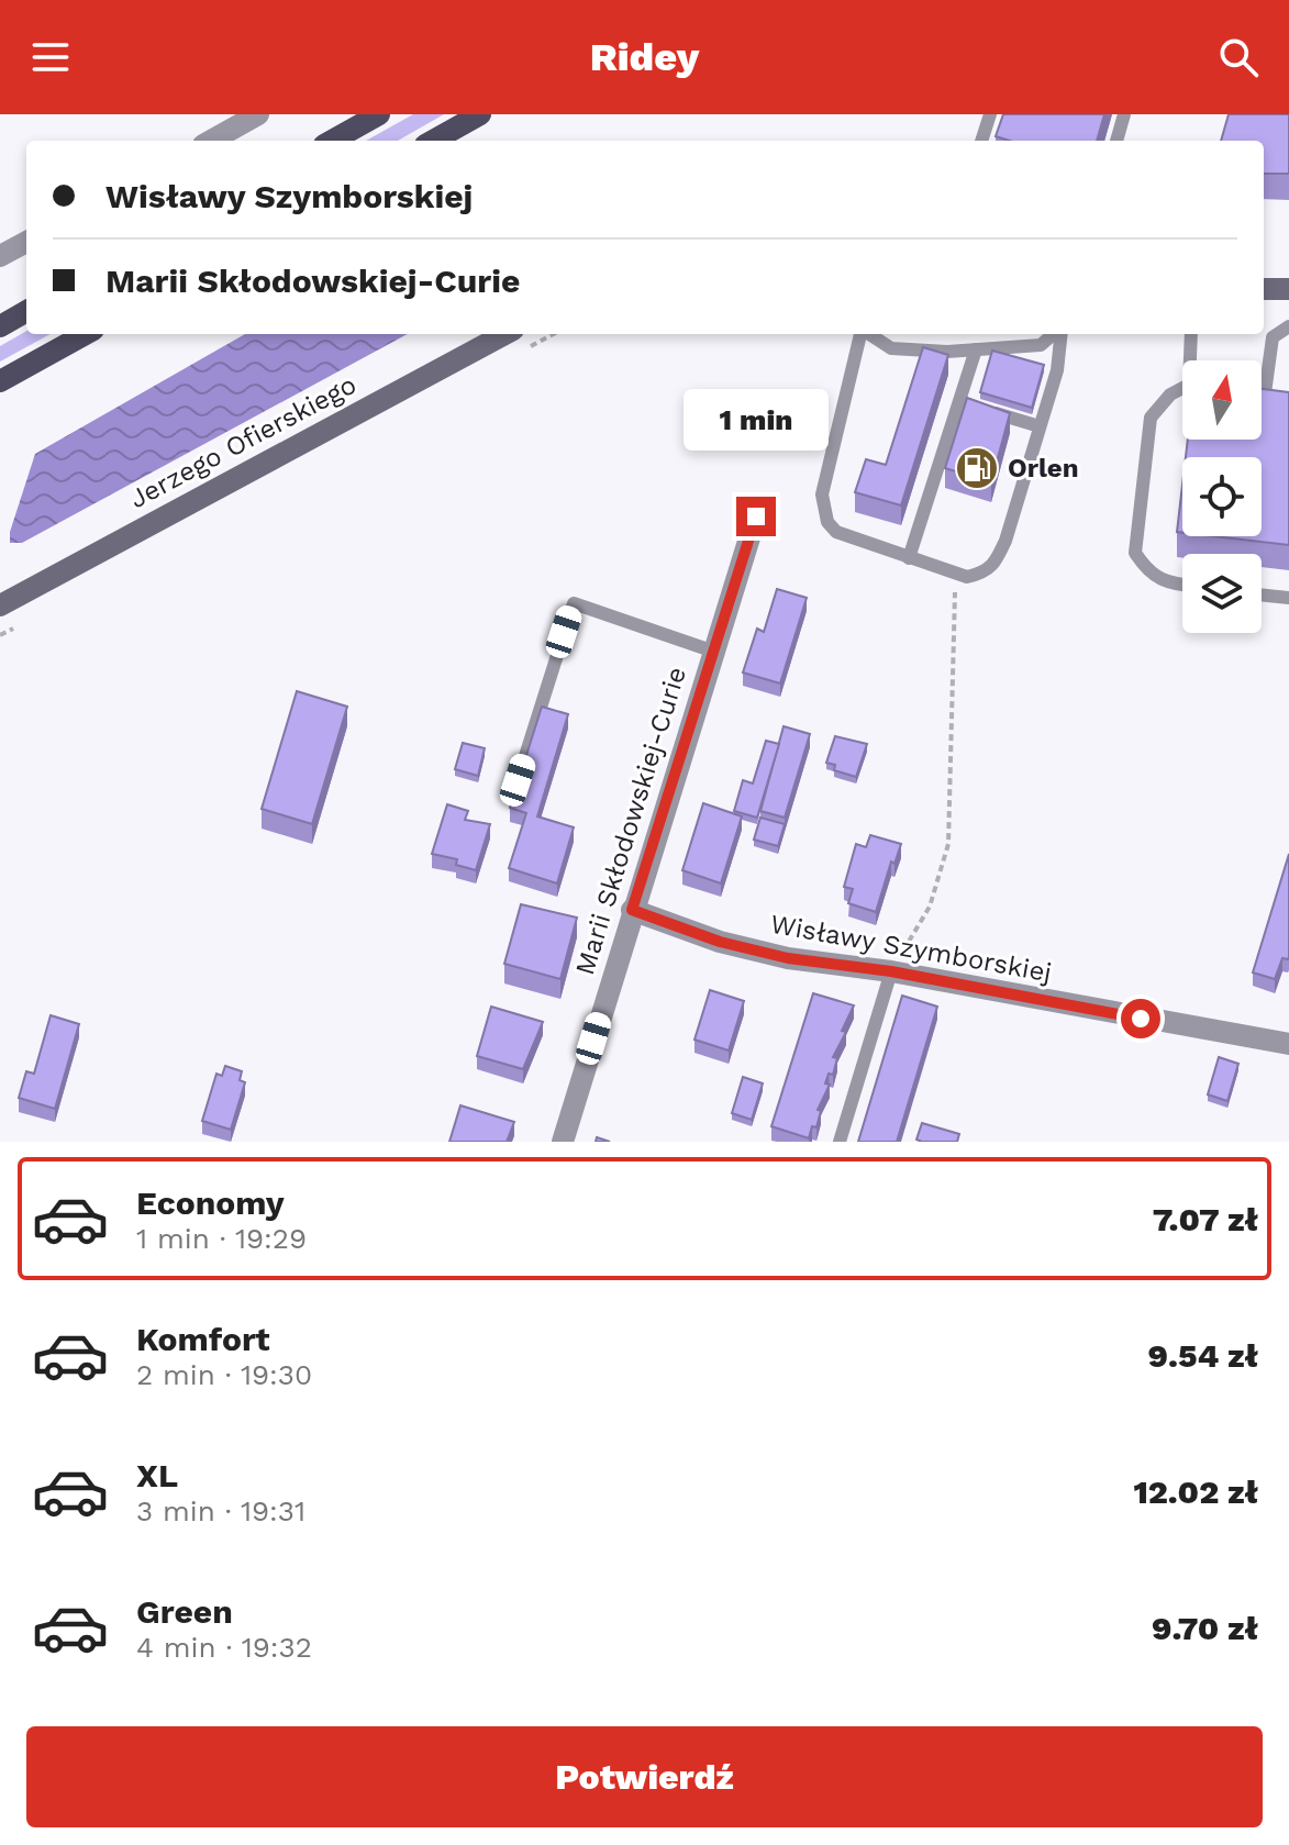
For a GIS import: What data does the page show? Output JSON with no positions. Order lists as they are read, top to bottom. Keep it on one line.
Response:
{"streets":{"street":["Jerzego Ofierskiego","Marii Skłodowskiej-Curie","Wisławy Szymborskiej"]},"crossings":[["Marii Skłodowskiej-Curie","Wisławy Szymborskiej"]],"places":{"fuel station":["Orlen"]},"north":"top","page":{"header":"Ridey","banner":["Wisławy Szymborskiej","Marii Skłodowskiej-Curie"],"bubble":"1 min","list":[{"name":"Economy","note":"1 min · 19:29","value":"7.07 zł"},{"name":"Komfort","note":"2 min · 19:30","value":"9.54 zł"},{"name":"XL","note":"3 min · 19:31","value":"12.02 zł"},{"name":"Green","note":"4 min · 19:32","value":"9.70 zł"}],"buttons":"Potwierdź"}}
